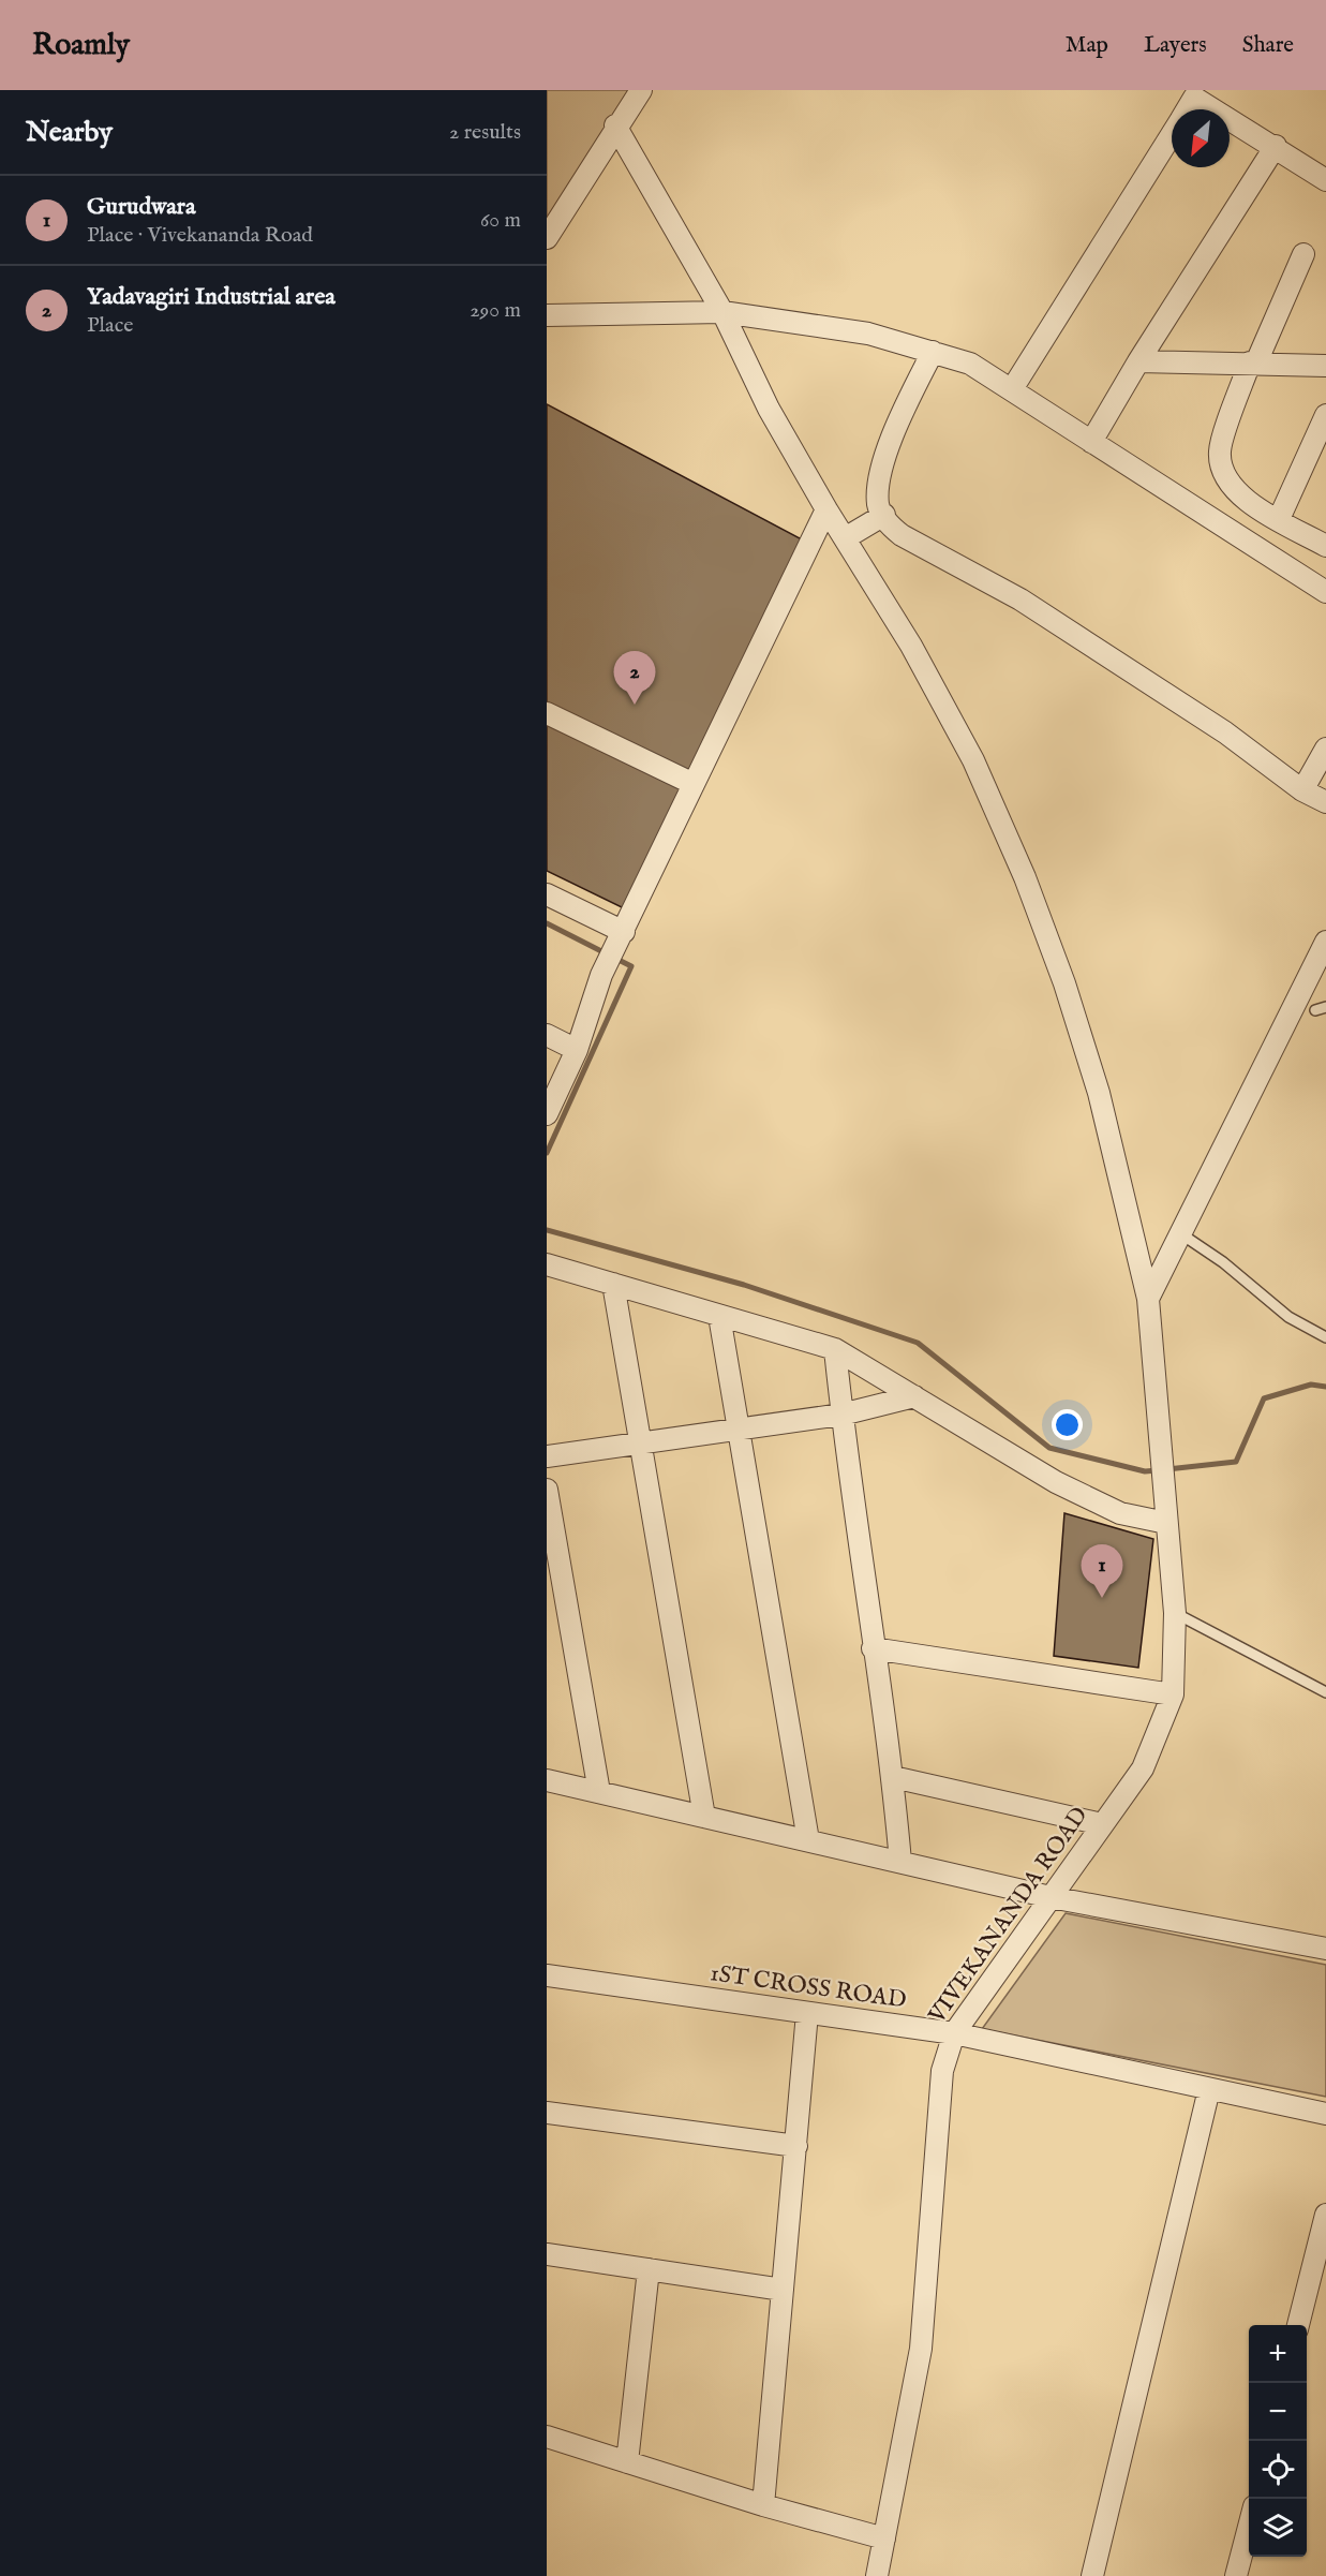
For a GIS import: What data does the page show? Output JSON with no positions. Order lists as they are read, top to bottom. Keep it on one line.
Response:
{"streets":{"street":["VIVEKANANDA ROAD","1ST CROSS ROAD"]},"crossings":[["VIVEKANANDA ROAD","1ST CROSS ROAD"]],"north":"bottom left","page":{"header":"Roamly","nav":["Map","Layers","Share"],"heading":["Nearby","2 results"],"list":[{"mark":"1","name":"Gurudwara","note":"Place · Vivekananda Road","value":"60 m"},{"mark":"2","name":"Yadavagiri Industrial area","note":"Place","value":"290 m"}],"pins":["2","1"],"map_buttons":["+","−"]}}
